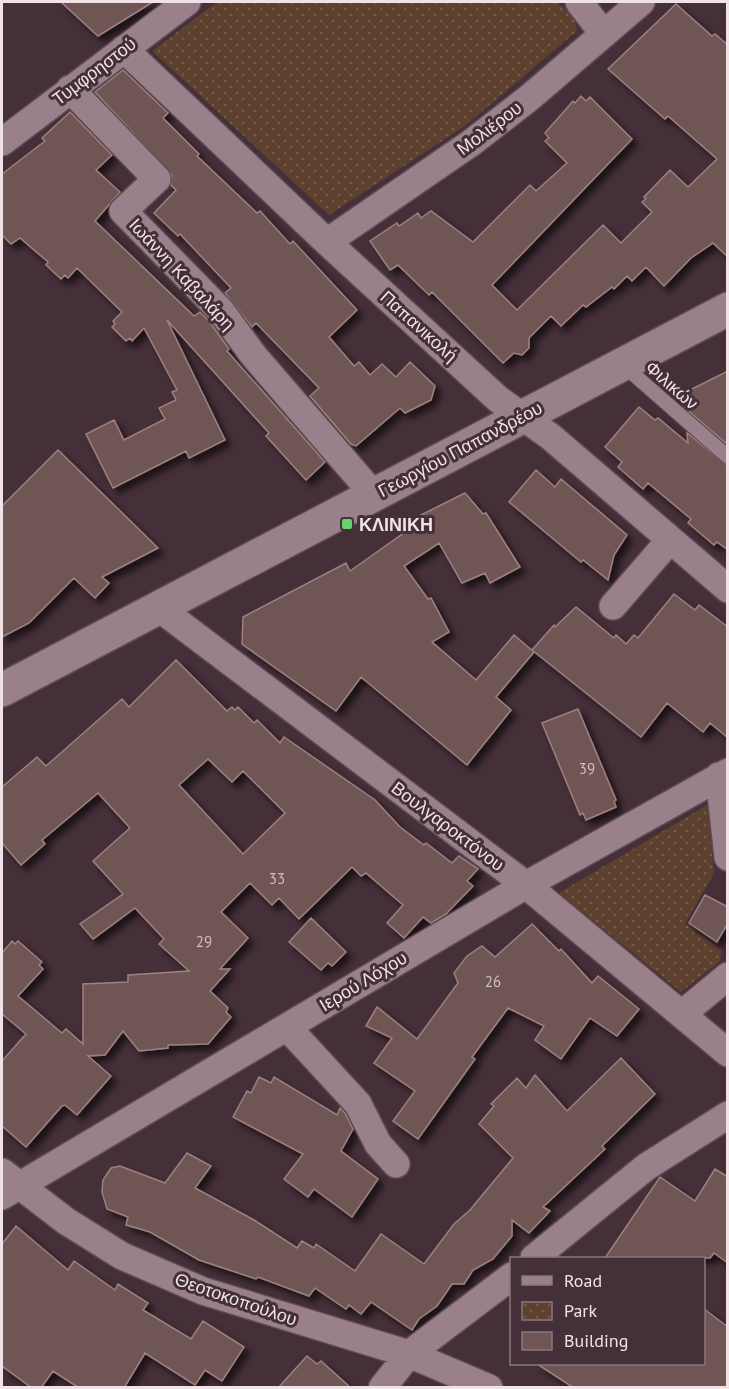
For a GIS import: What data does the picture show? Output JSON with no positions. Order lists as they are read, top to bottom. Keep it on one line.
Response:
{"streets":{"main road":["Γεωργίου Παπανδρέου"],"street":["Τυμφρηστού","Μολιέρου","Ιωάννη Καβαλάρη","Παπανικολή","Βουλγαροκτόνου","Ιερού Λόχου","Θεοτοκοπούλου"],"lane":["Φιλικών"]},"crossings":[["Τυμφρηστού","Ιωάννη Καβαλάρη"],["Τυμφρηστού","Παπανικολή"],["Μολιέρου","Παπανικολή"],["Ιωάννη Καβαλάρη","Γεωργίου Παπανδρέου"],["Παπανικολή","Γεωργίου Παπανδρέου"],["Φιλικών","Γεωργίου Παπανδρέου"],["Γεωργίου Παπανδρέου","Βουλγαροκτόνου"],["Βουλγαροκτόνου","Ιερού Λόχου"],["Ιερού Λόχου","Θεοτοκοπούλου"]],"places":{"transit":["ΚΛΙΝΙΚΗ"]},"house_numbers":["39","33","29","26"],"legend":["Road","Park","Building"]}
